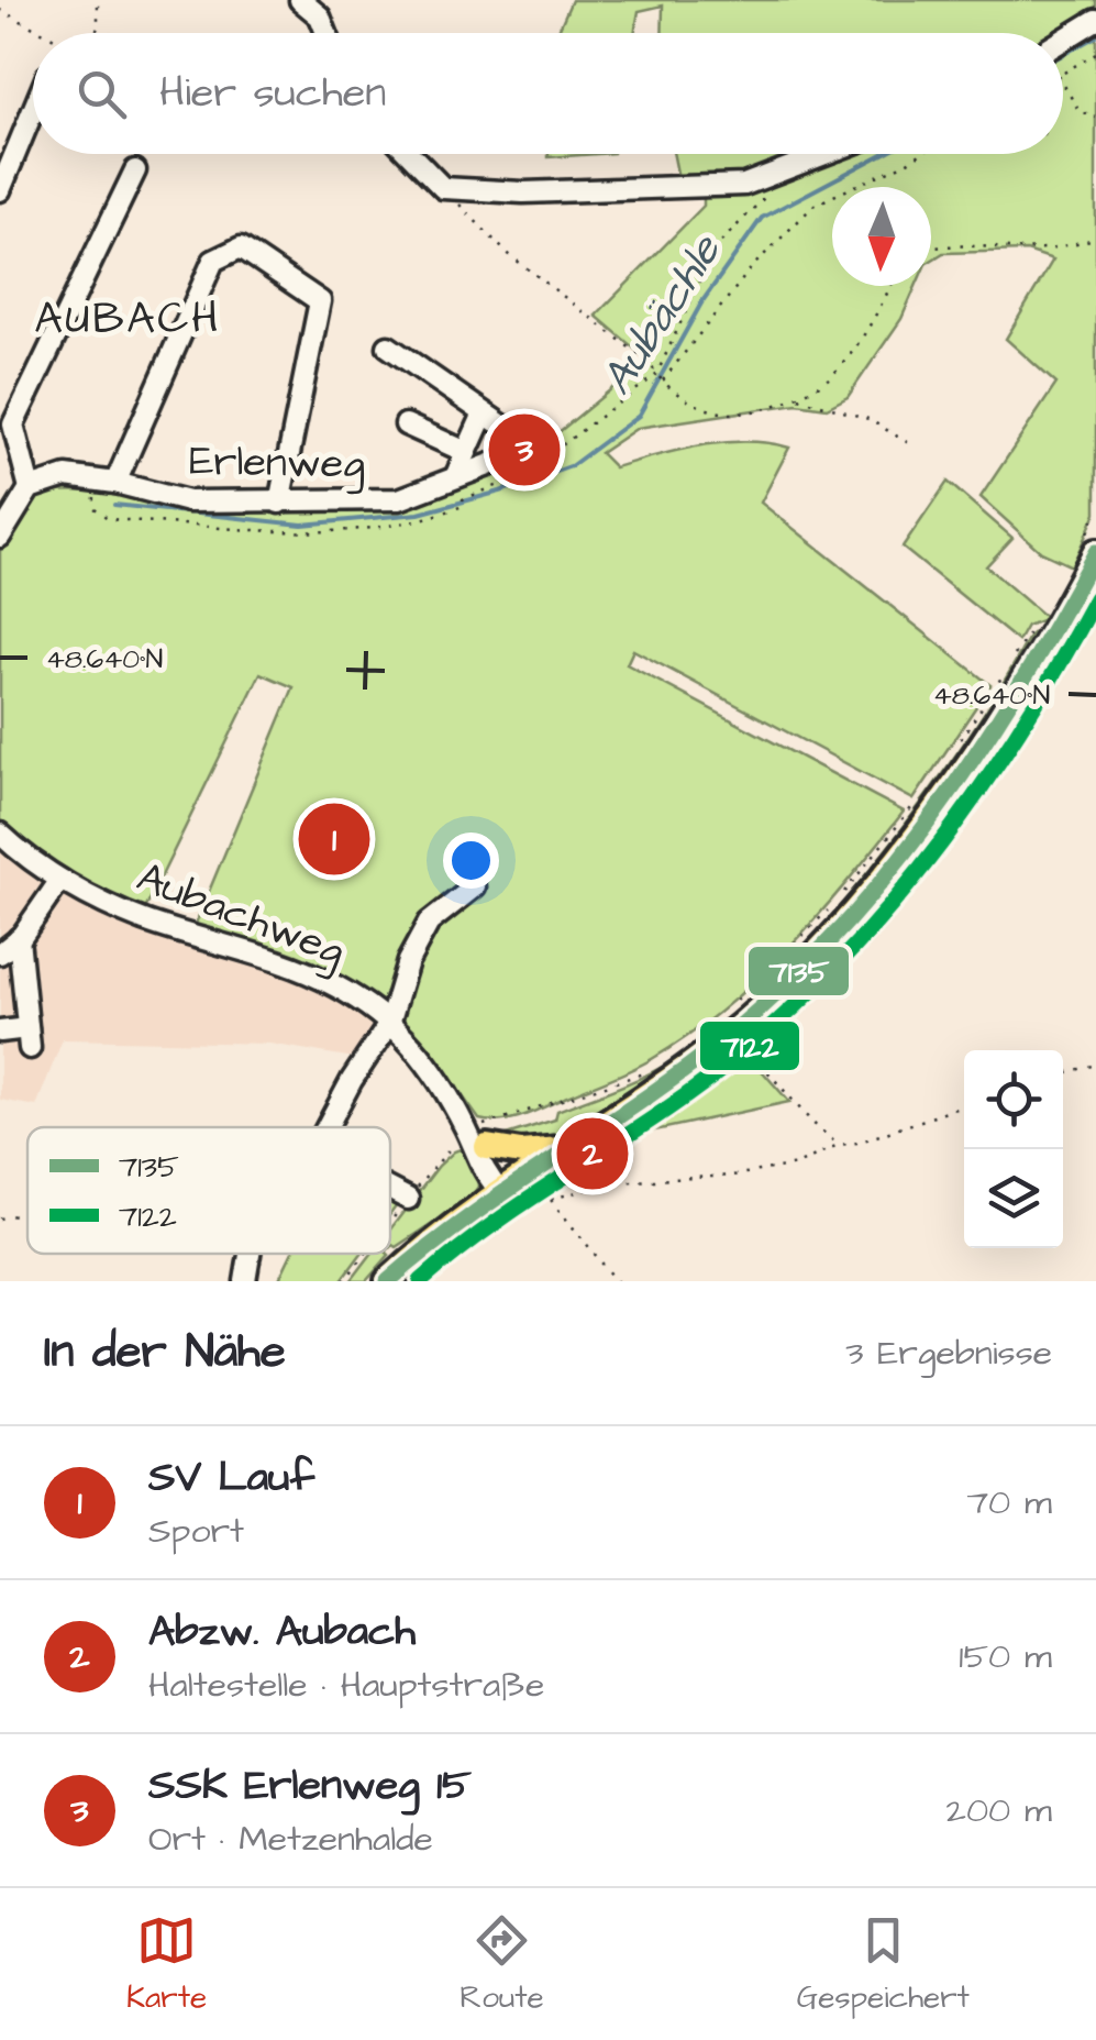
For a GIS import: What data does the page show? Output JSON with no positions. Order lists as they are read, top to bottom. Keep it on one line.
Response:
{"streets":{"street":["Erlenweg","Aubachweg"]},"districts":["AUBACH"],"water":["Aubächle"],"lines":["transit line 7135","transit line 7122"],"legend":["7135","7122"],"north":"bottom","page":{"search":"Hier suchen","pins":["3","1","2"],"heading":["In der Nähe","3 Ergebnisse"],"list":[{"mark":"1","name":"SV Lauf","note":"Sport","value":"70 m"},{"mark":"2","name":"Abzw. Aubach","note":"Haltestelle · Hauptstraße","value":"150 m"},{"mark":"3","name":"SSK Erlenweg 15","note":"Ort · Metzenhalde","value":"200 m"}],"nav":["Karte","Route","Gespeichert"]},"coordinates":["48.640°N"]}
